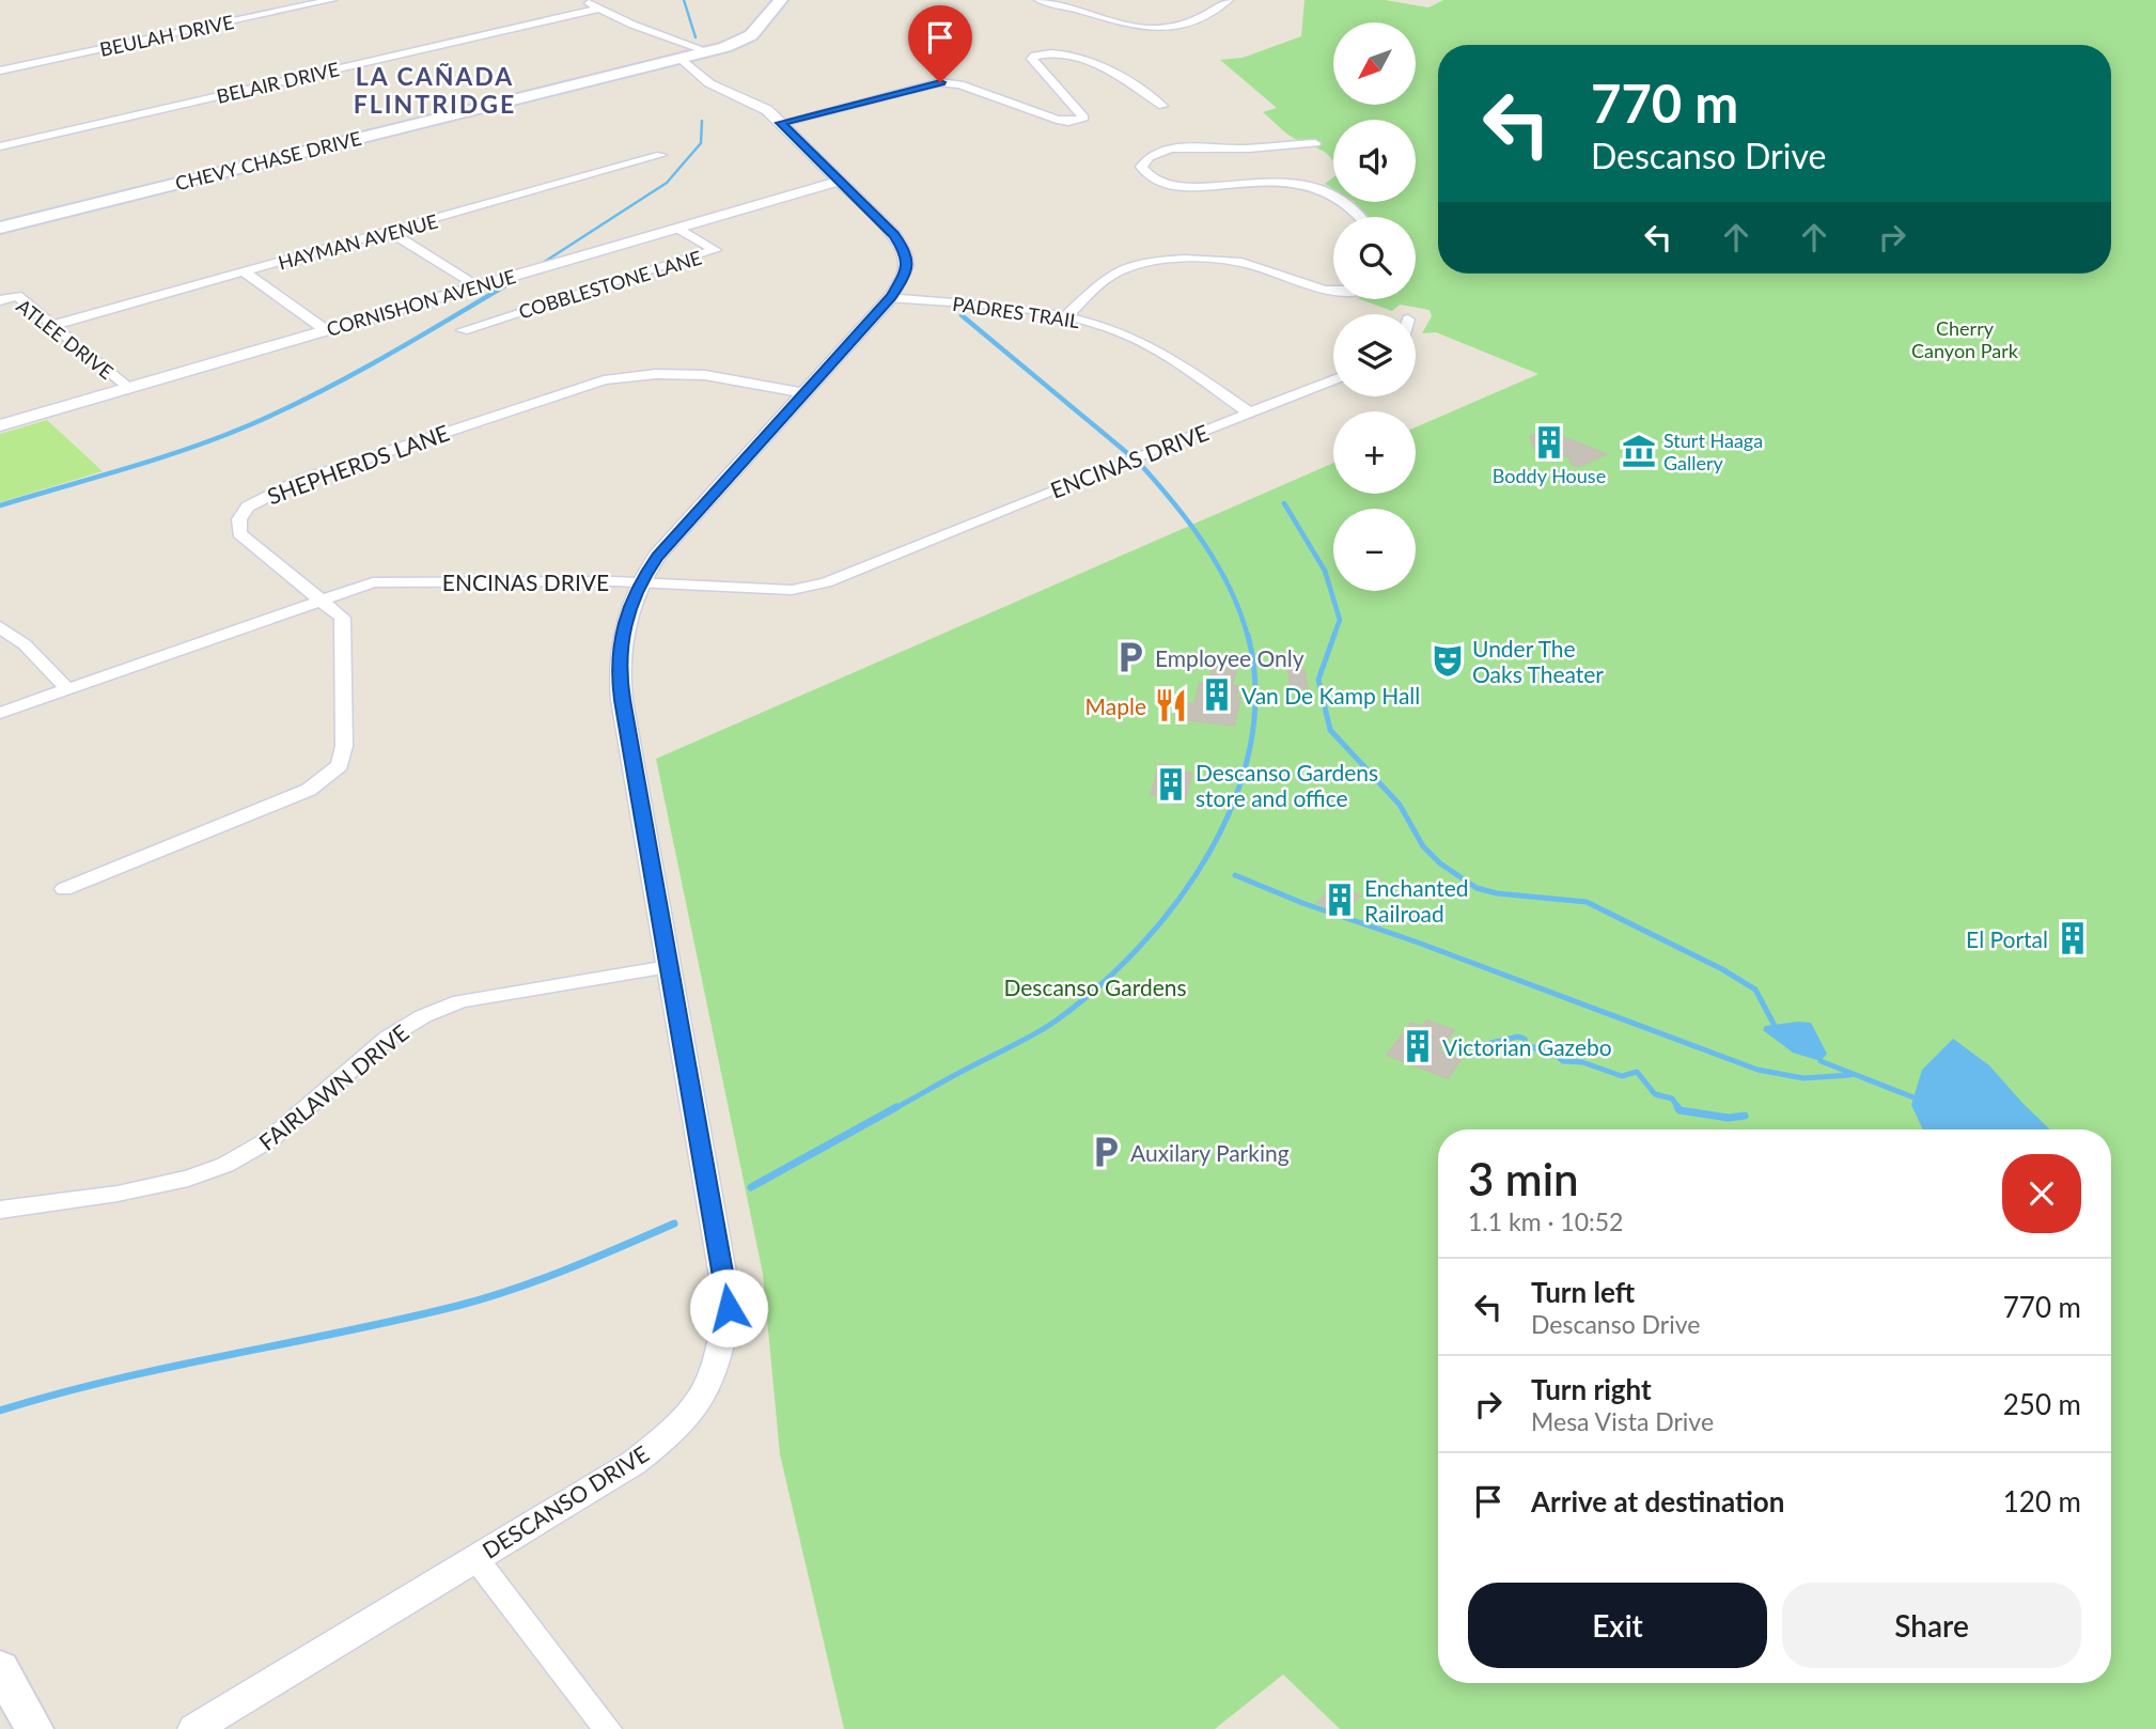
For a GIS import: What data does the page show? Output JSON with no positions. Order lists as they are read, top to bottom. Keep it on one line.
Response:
{"streets":{"main road":["CHEVY CHASE DRIVE"],"street":["BEULAH DRIVE","BELAIR DRIVE","HAYMAN AVENUE","COBBLESTONE LANE","CORNISHON AVENUE","PADRES TRAIL","ATLEE DRIVE","ENCINAS DRIVE","SHEPHERDS LANE","FAIRLAWN DRIVE","DESCANSO DRIVE"]},"crossings":[["CHEVY CHASE DRIVE","DESCANSO DRIVE"],["HAYMAN AVENUE","ATLEE DRIVE"],["COBBLESTONE LANE","CORNISHON AVENUE"],["CORNISHON AVENUE","ATLEE DRIVE"],["CORNISHON AVENUE","DESCANSO DRIVE"],["PADRES TRAIL","ENCINAS DRIVE"],["PADRES TRAIL","DESCANSO DRIVE"],["ENCINAS DRIVE","SHEPHERDS LANE"],["ENCINAS DRIVE","DESCANSO DRIVE"],["SHEPHERDS LANE","DESCANSO DRIVE"],["FAIRLAWN DRIVE","DESCANSO DRIVE"]],"districts":["LA CAÑADA FLINTRIDGE"],"parks":["Cherry Canyon Park","Descanso Gardens"],"places":{"building":["Boddy House","Van De Kamp Hall","Descanso Gardens store and office","Enchanted Railroad","El Portal","Victorian Gazebo"],"museum":["Sturt Haaga Gallery"],"parking":["Employee Only","Auxilary Parking"],"theatre":["Under The Oaks Theater"],"restaurant":["Maple"]},"north":"bottom left","page":{"map_buttons":["+","−"],"turn":["770 m","Descanso Drive"],"heading":["3 min","1.1 km · 10:52"],"list":[{"name":"Turn left","note":"Descanso Drive","value":"770 m"},{"name":"Turn right","note":"Mesa Vista Drive","value":"250 m"},{"name":"Arrive at destination","value":"120 m"}],"buttons":["Exit","Share"]}}
